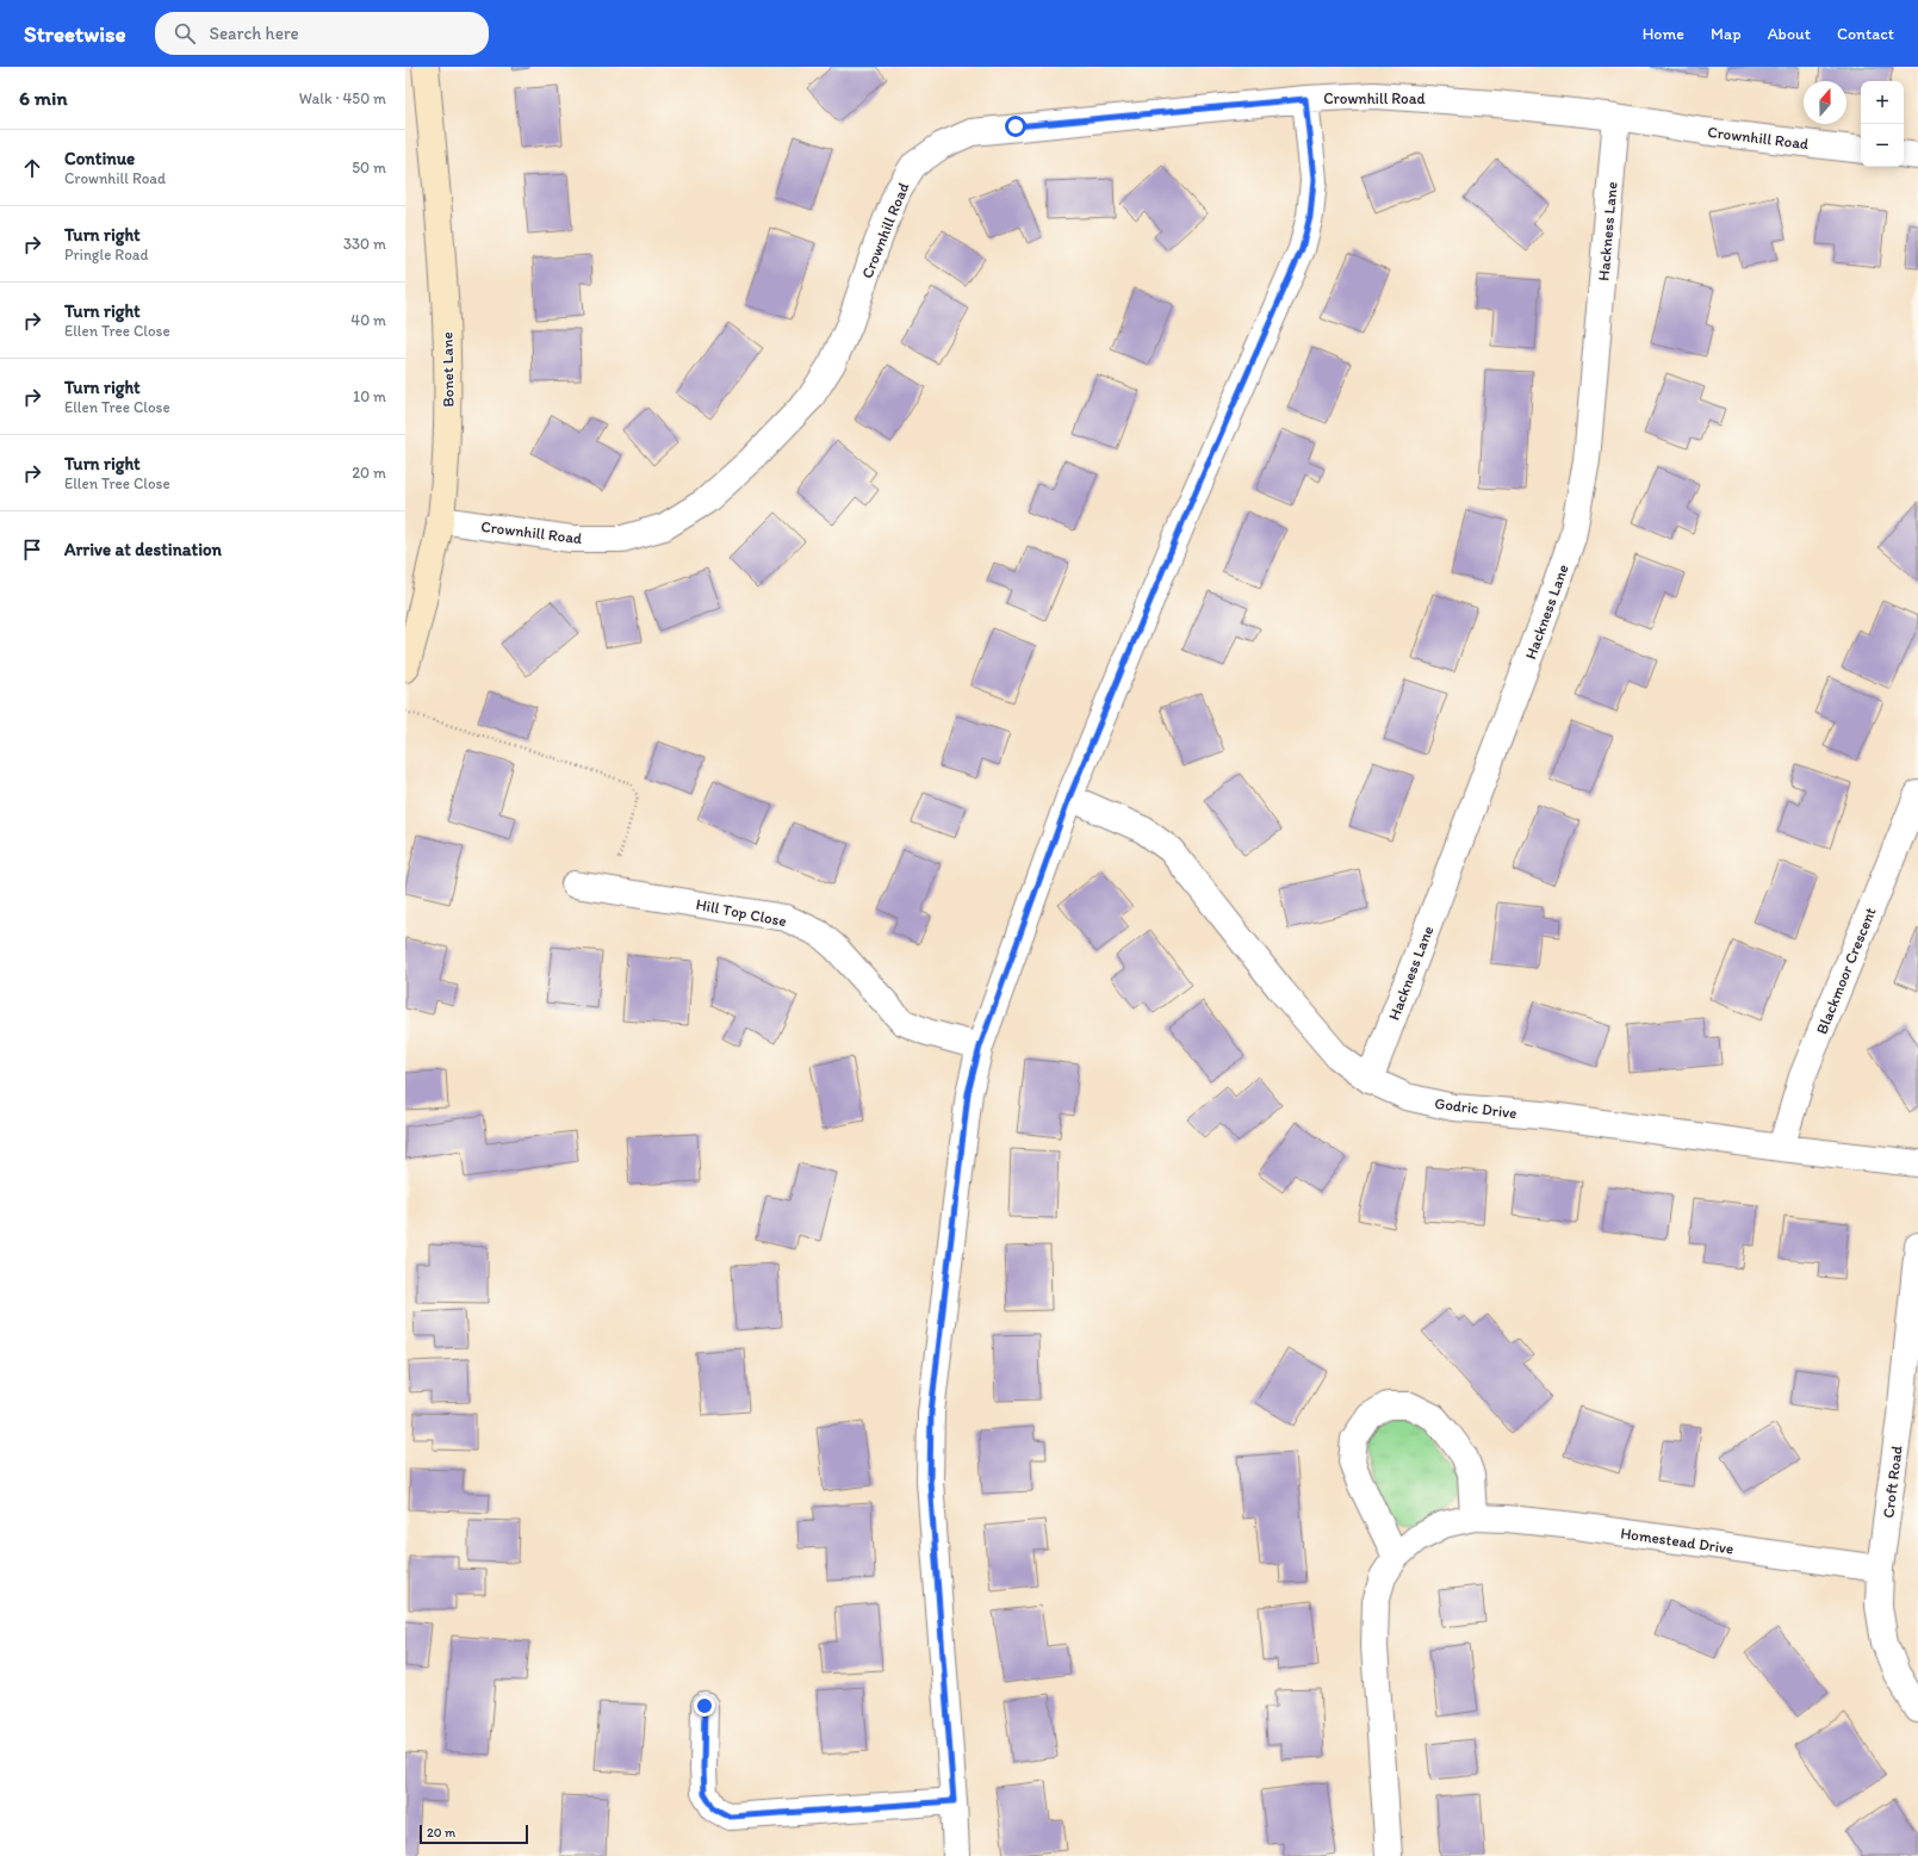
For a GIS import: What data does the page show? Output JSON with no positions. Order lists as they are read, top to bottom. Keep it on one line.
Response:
{"streets":{"main road":["Bonet Lane"],"street":["Crownhill Road","Hackness Lane","Hill Top Close","Blackmoor Crescent","Godric Drive","Croft Road","Homestead Drive"]},"crossings":[["Crownhill Road","Hackness Lane"],["Crownhill Road","Bonet Lane"],["Hackness Lane","Godric Drive"],["Blackmoor Crescent","Godric Drive"],["Croft Road","Homestead Drive"]],"scale_bar":"20 m","north":"top","page":{"header":"Streetwise","search":"Search here","nav":["Home","Map","About","Contact"],"heading":["6 min","Walk · 450 m"],"map_buttons":["+","−"],"list":[["Continue","Crownhill Road","50 m"],["Turn right","Pringle Road","330 m"],["Turn right","Ellen Tree Close","40 m"],["Turn right","Ellen Tree Close","10 m"],["Turn right","Ellen Tree Close","20 m"],"Arrive at destination"],"scale":"20 m"}}
